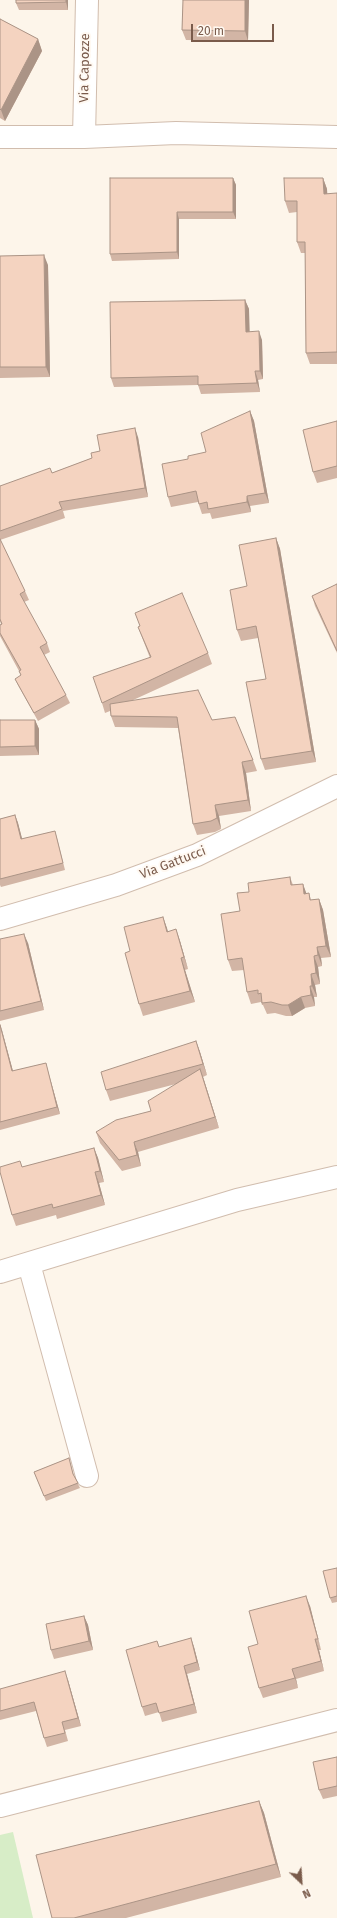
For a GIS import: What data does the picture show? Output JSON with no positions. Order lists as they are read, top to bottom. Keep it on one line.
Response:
{"streets":{"street":["Via Capozze","Via Gattucci"]},"scale_bar":"20 m","north":"bottom right"}
